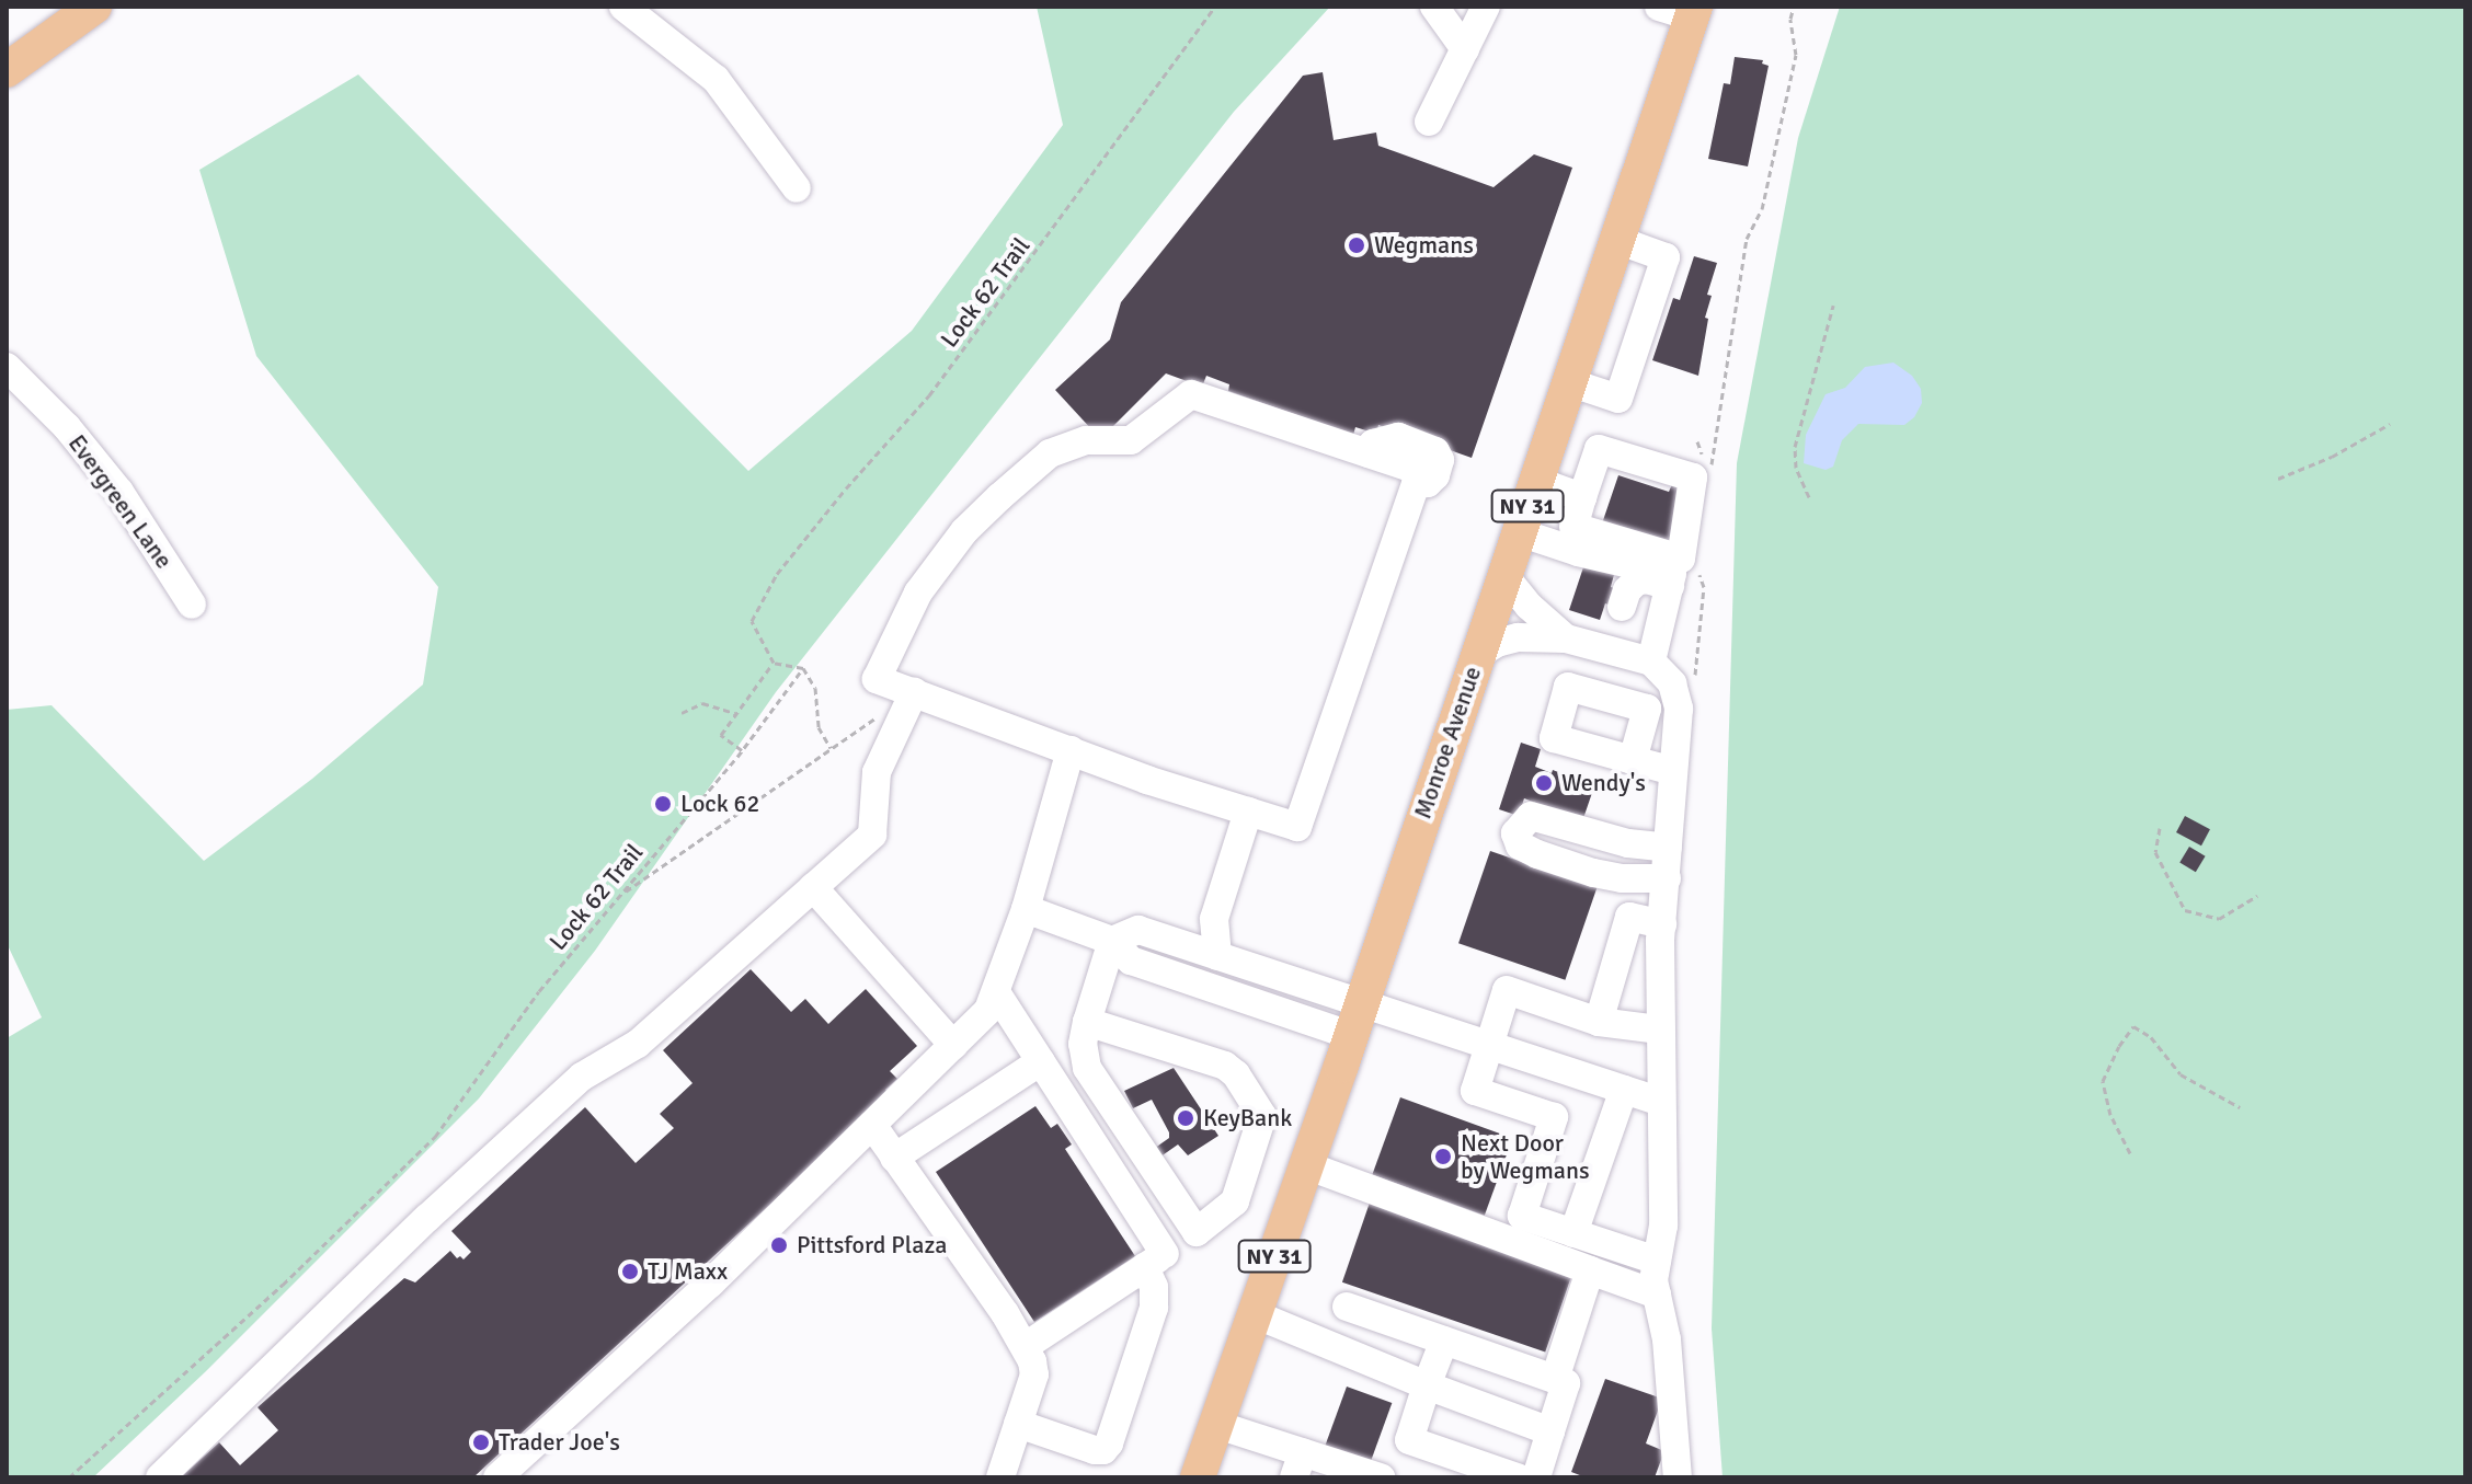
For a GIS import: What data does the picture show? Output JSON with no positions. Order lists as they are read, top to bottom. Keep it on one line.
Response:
{"streets":{"main road":["NY 31","Monroe Avenue"],"street":["Evergreen Lane"],"path":["Lock 62 Trail"]},"places":["Wegmans","Wendy's","Lock 62","KeyBank","Next Door by Wegmans","Pittsford Plaza","TJ Maxx","Trader Joe's"]}
